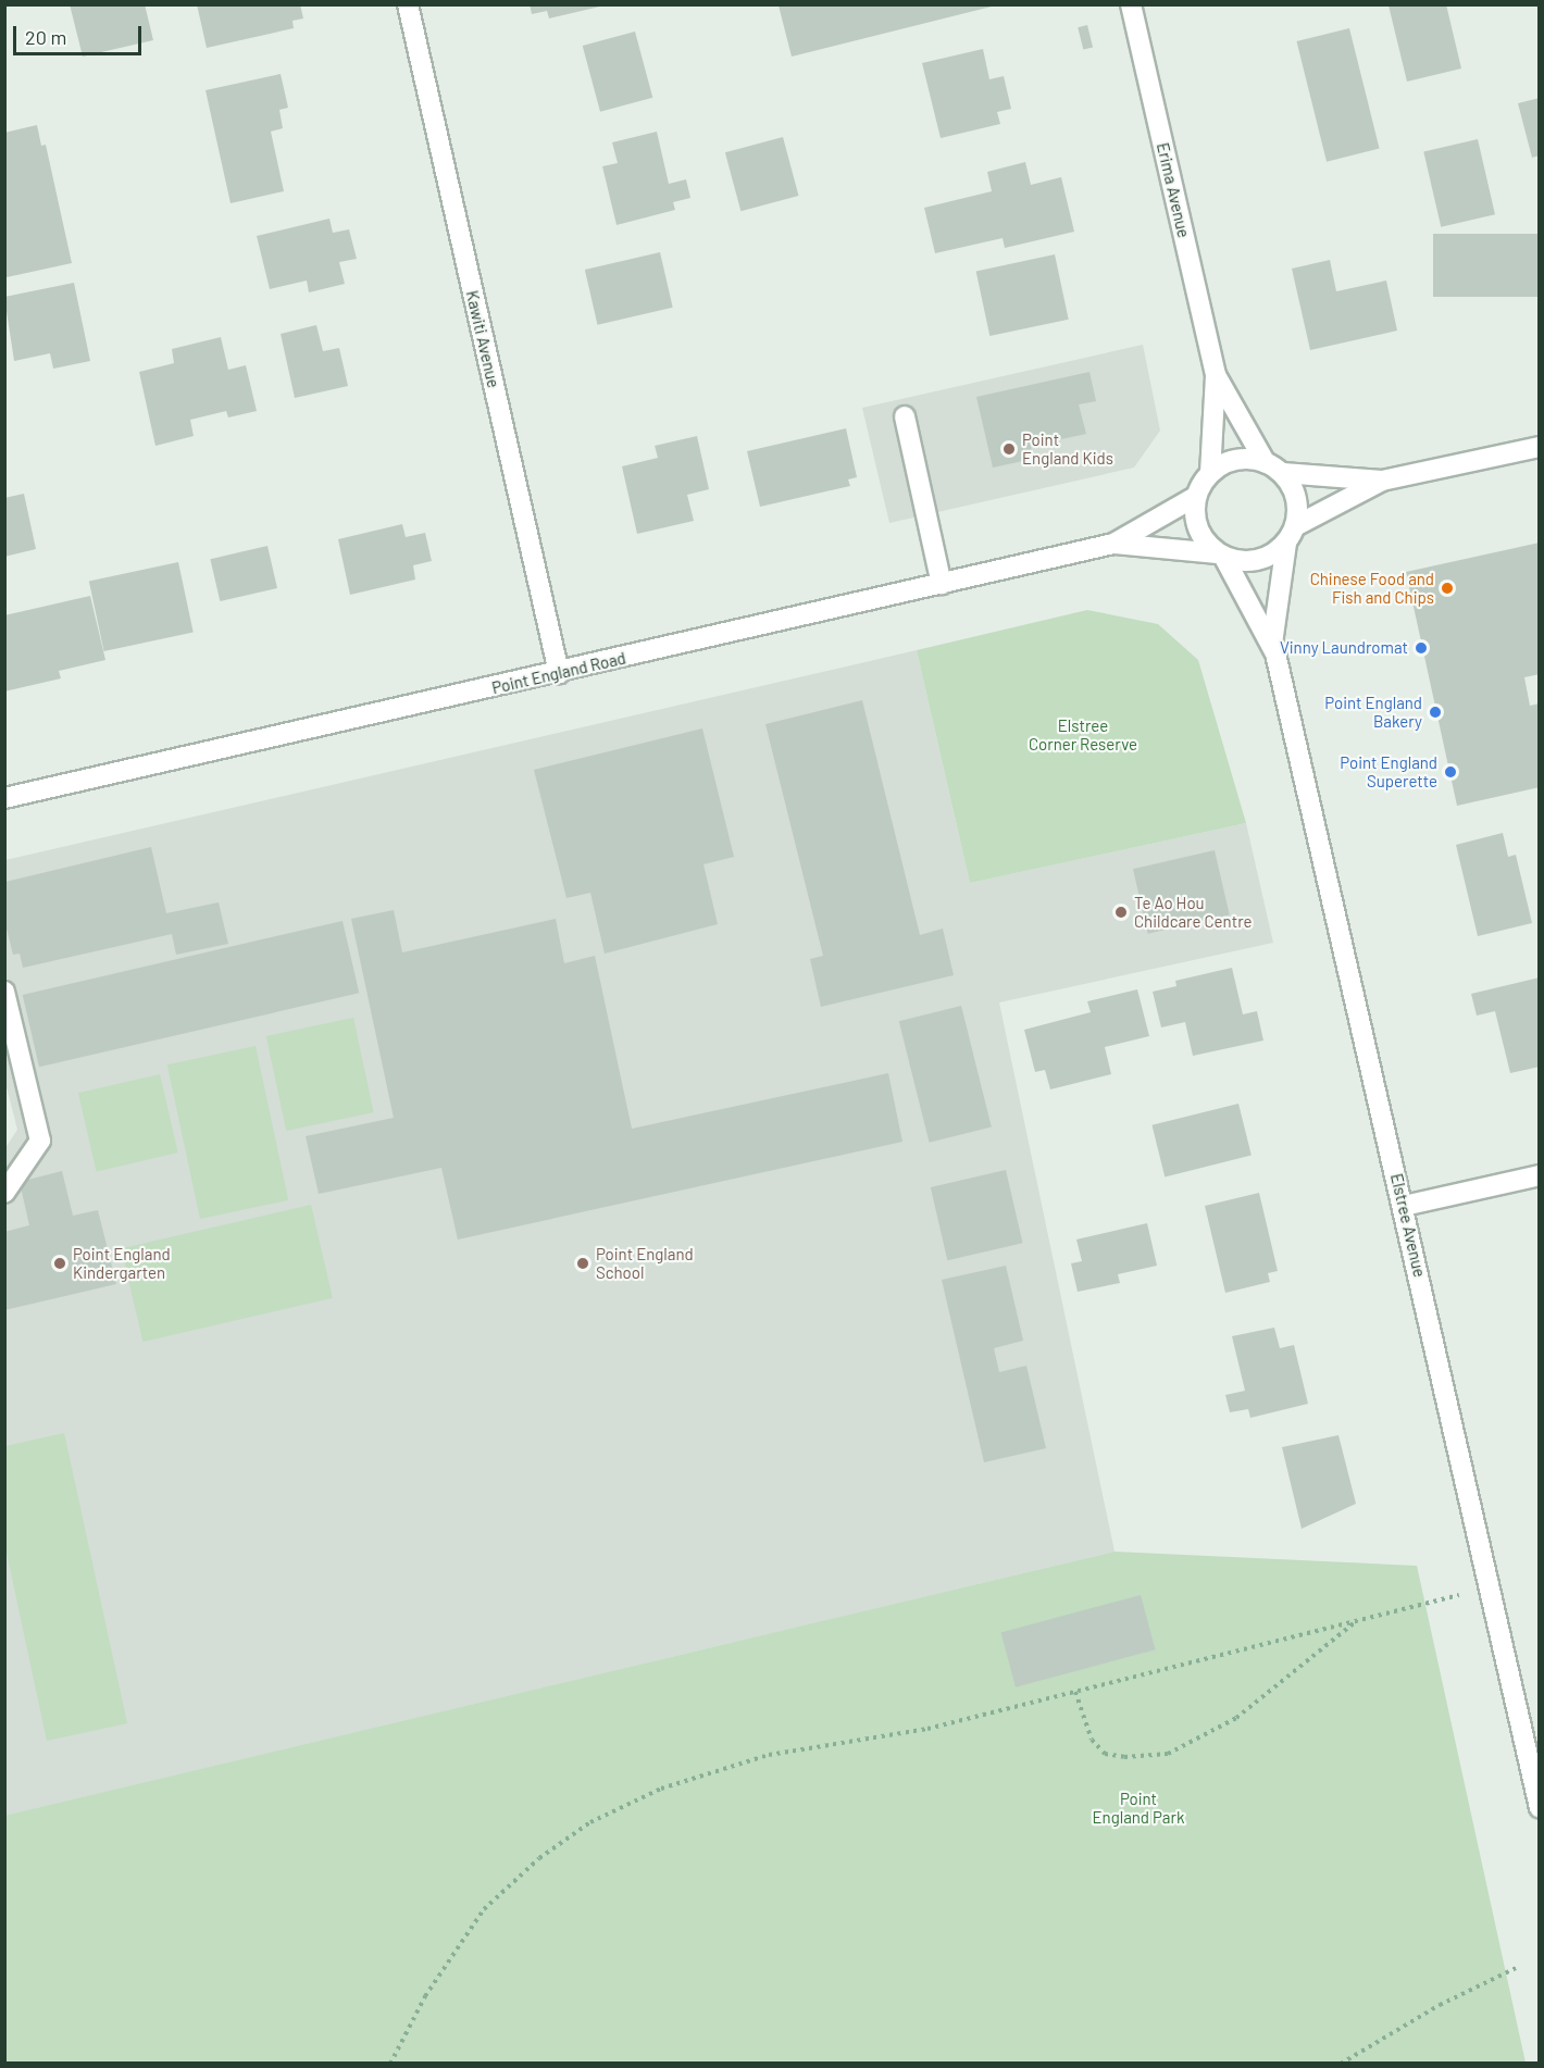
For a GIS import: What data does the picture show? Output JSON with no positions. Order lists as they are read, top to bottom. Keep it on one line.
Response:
{"streets":{"street":["Erima Avenue","Kawiti Avenue","Point England Road","Elstree Avenue"]},"crossings":[["Erima Avenue","Point England Road"],["Kawiti Avenue","Point England Road"]],"parks":["Elstree Corner Reserve","Point England Park"],"places":["Point England Kids","Chinese Food and Fish and Chips","Vinny Laundromat","Point England Bakery","Point England Superette","Te Ao Hou Childcare Centre","Point England Kindergarten","Point England School"],"scale_bar":"20 m"}
